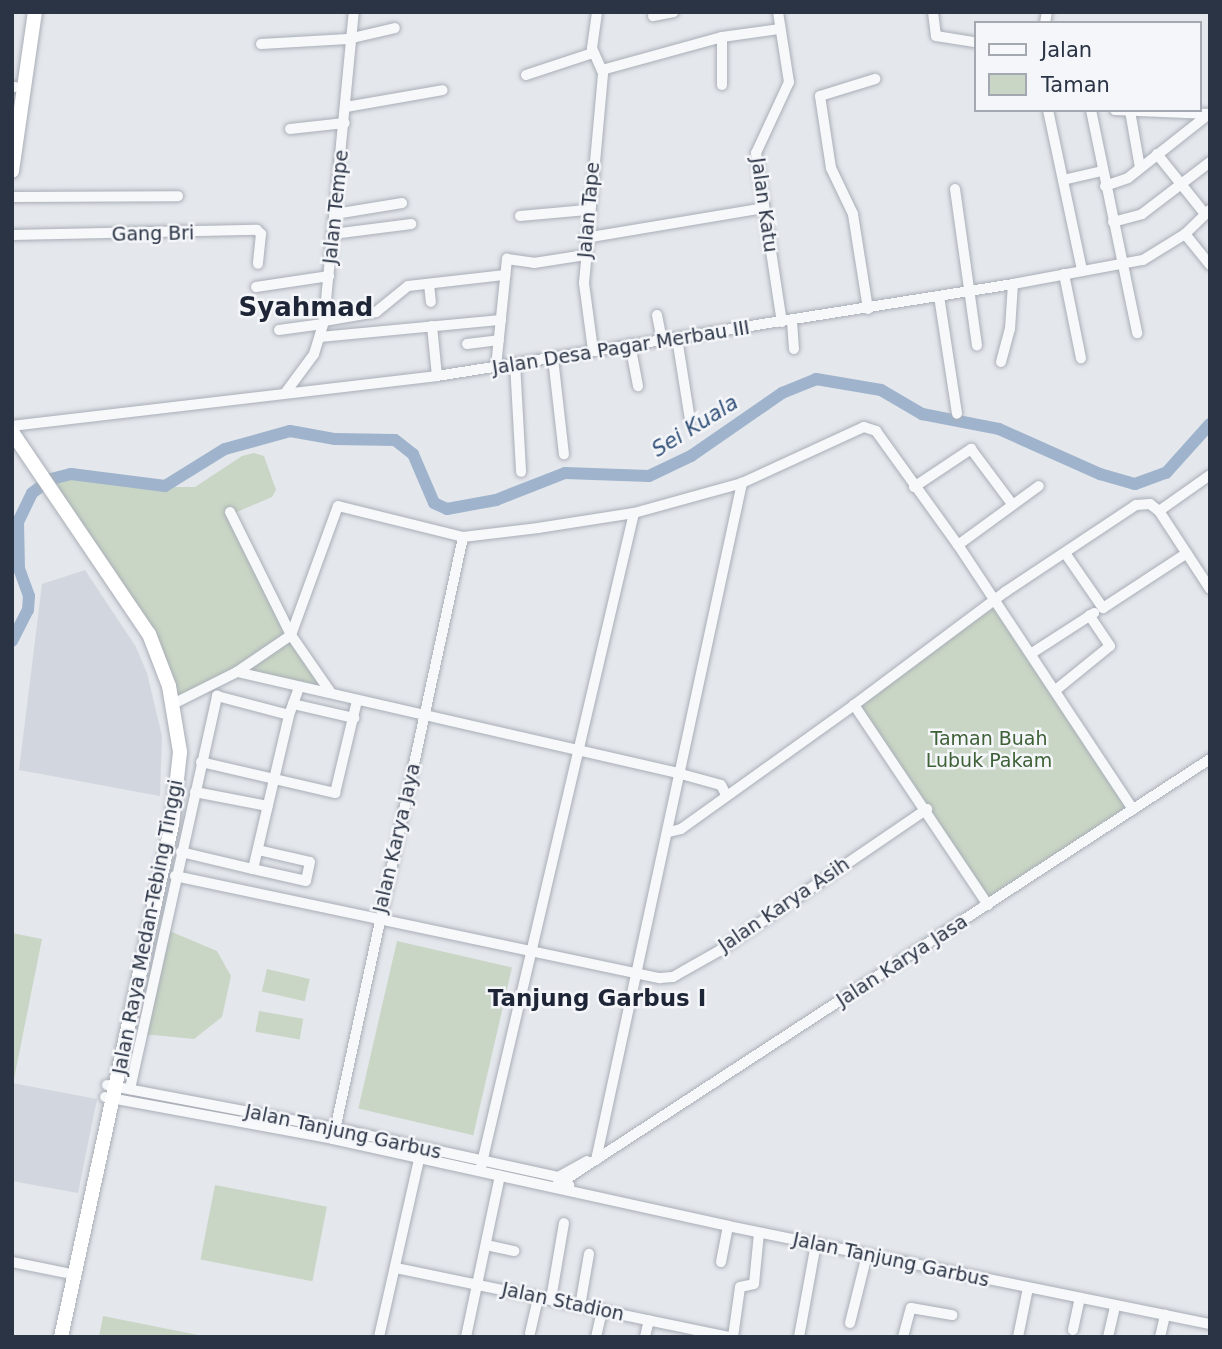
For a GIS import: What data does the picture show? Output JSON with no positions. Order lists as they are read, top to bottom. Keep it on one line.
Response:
{"streets":{"highway":["Jalan Raya Medan-Tebing Tinggi"],"street":["Jalan Katu","Jalan Tempe","Jalan Tape","Gang Bri","Jalan Desa Pagar Merbau III","Jalan Karya Jaya","Jalan Karya Asih","Jalan Karya Jasa","Jalan Tanjung Garbus","Jalan Stadion"]},"crossings":[["Jalan Katu","Jalan Desa Pagar Merbau III"],["Jalan Tempe","Jalan Desa Pagar Merbau III"],["Jalan Tape","Jalan Desa Pagar Merbau III"],["Jalan Karya Jaya","Jalan Karya Asih"],["Jalan Karya Jaya","Jalan Tanjung Garbus"],["Jalan Raya Medan-Tebing Tinggi","Jalan Tanjung Garbus"],["Jalan Karya Jasa","Jalan Tanjung Garbus"]],"districts":["Syahmad","Tanjung Garbus I"],"water":["Sei Kuala"],"parks":["Taman Buah Lubuk Pakam"],"legend":["Jalan","Taman"]}
